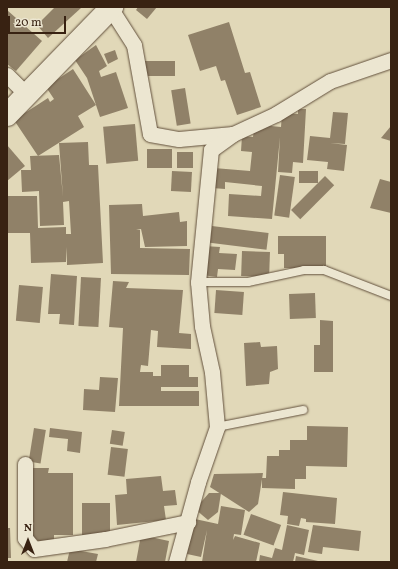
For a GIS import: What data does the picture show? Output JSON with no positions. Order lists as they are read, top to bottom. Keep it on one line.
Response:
{"scale_bar":"20 m","north":"top"}
